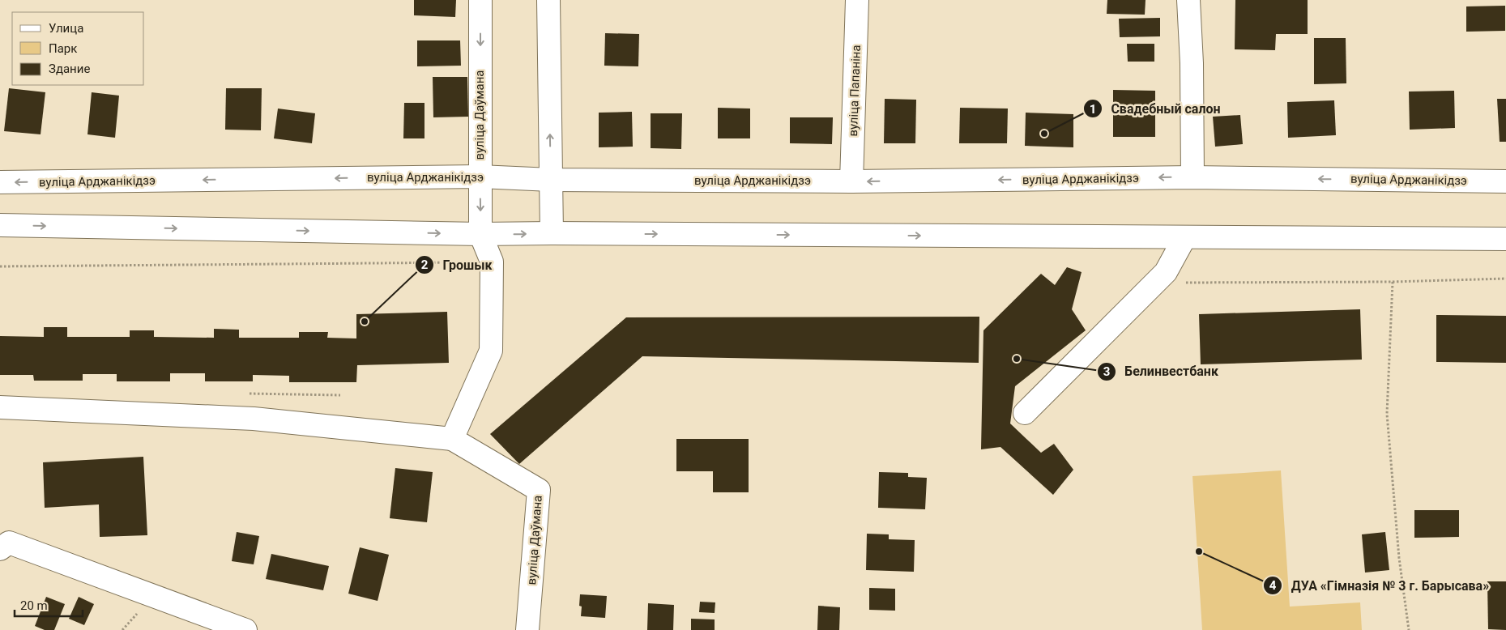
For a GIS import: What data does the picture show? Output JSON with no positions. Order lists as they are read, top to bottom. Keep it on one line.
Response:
{"streets":{"main road":["вуліца Папаніна","вуліца Даўмана","вуліца Арджанікідзэ"]},"crossings":[["вуліца Папаніна","вуліца Арджанікідзэ"],["вуліца Даўмана","вуліца Арджанікідзэ"]],"places":["Свадебный салон","Грошык","Белинвестбанк","ДУА «Гімназія № 3 г. Барысава»"],"legend":["Улица","Парк","Здание"],"scale_bar":"20 m"}
